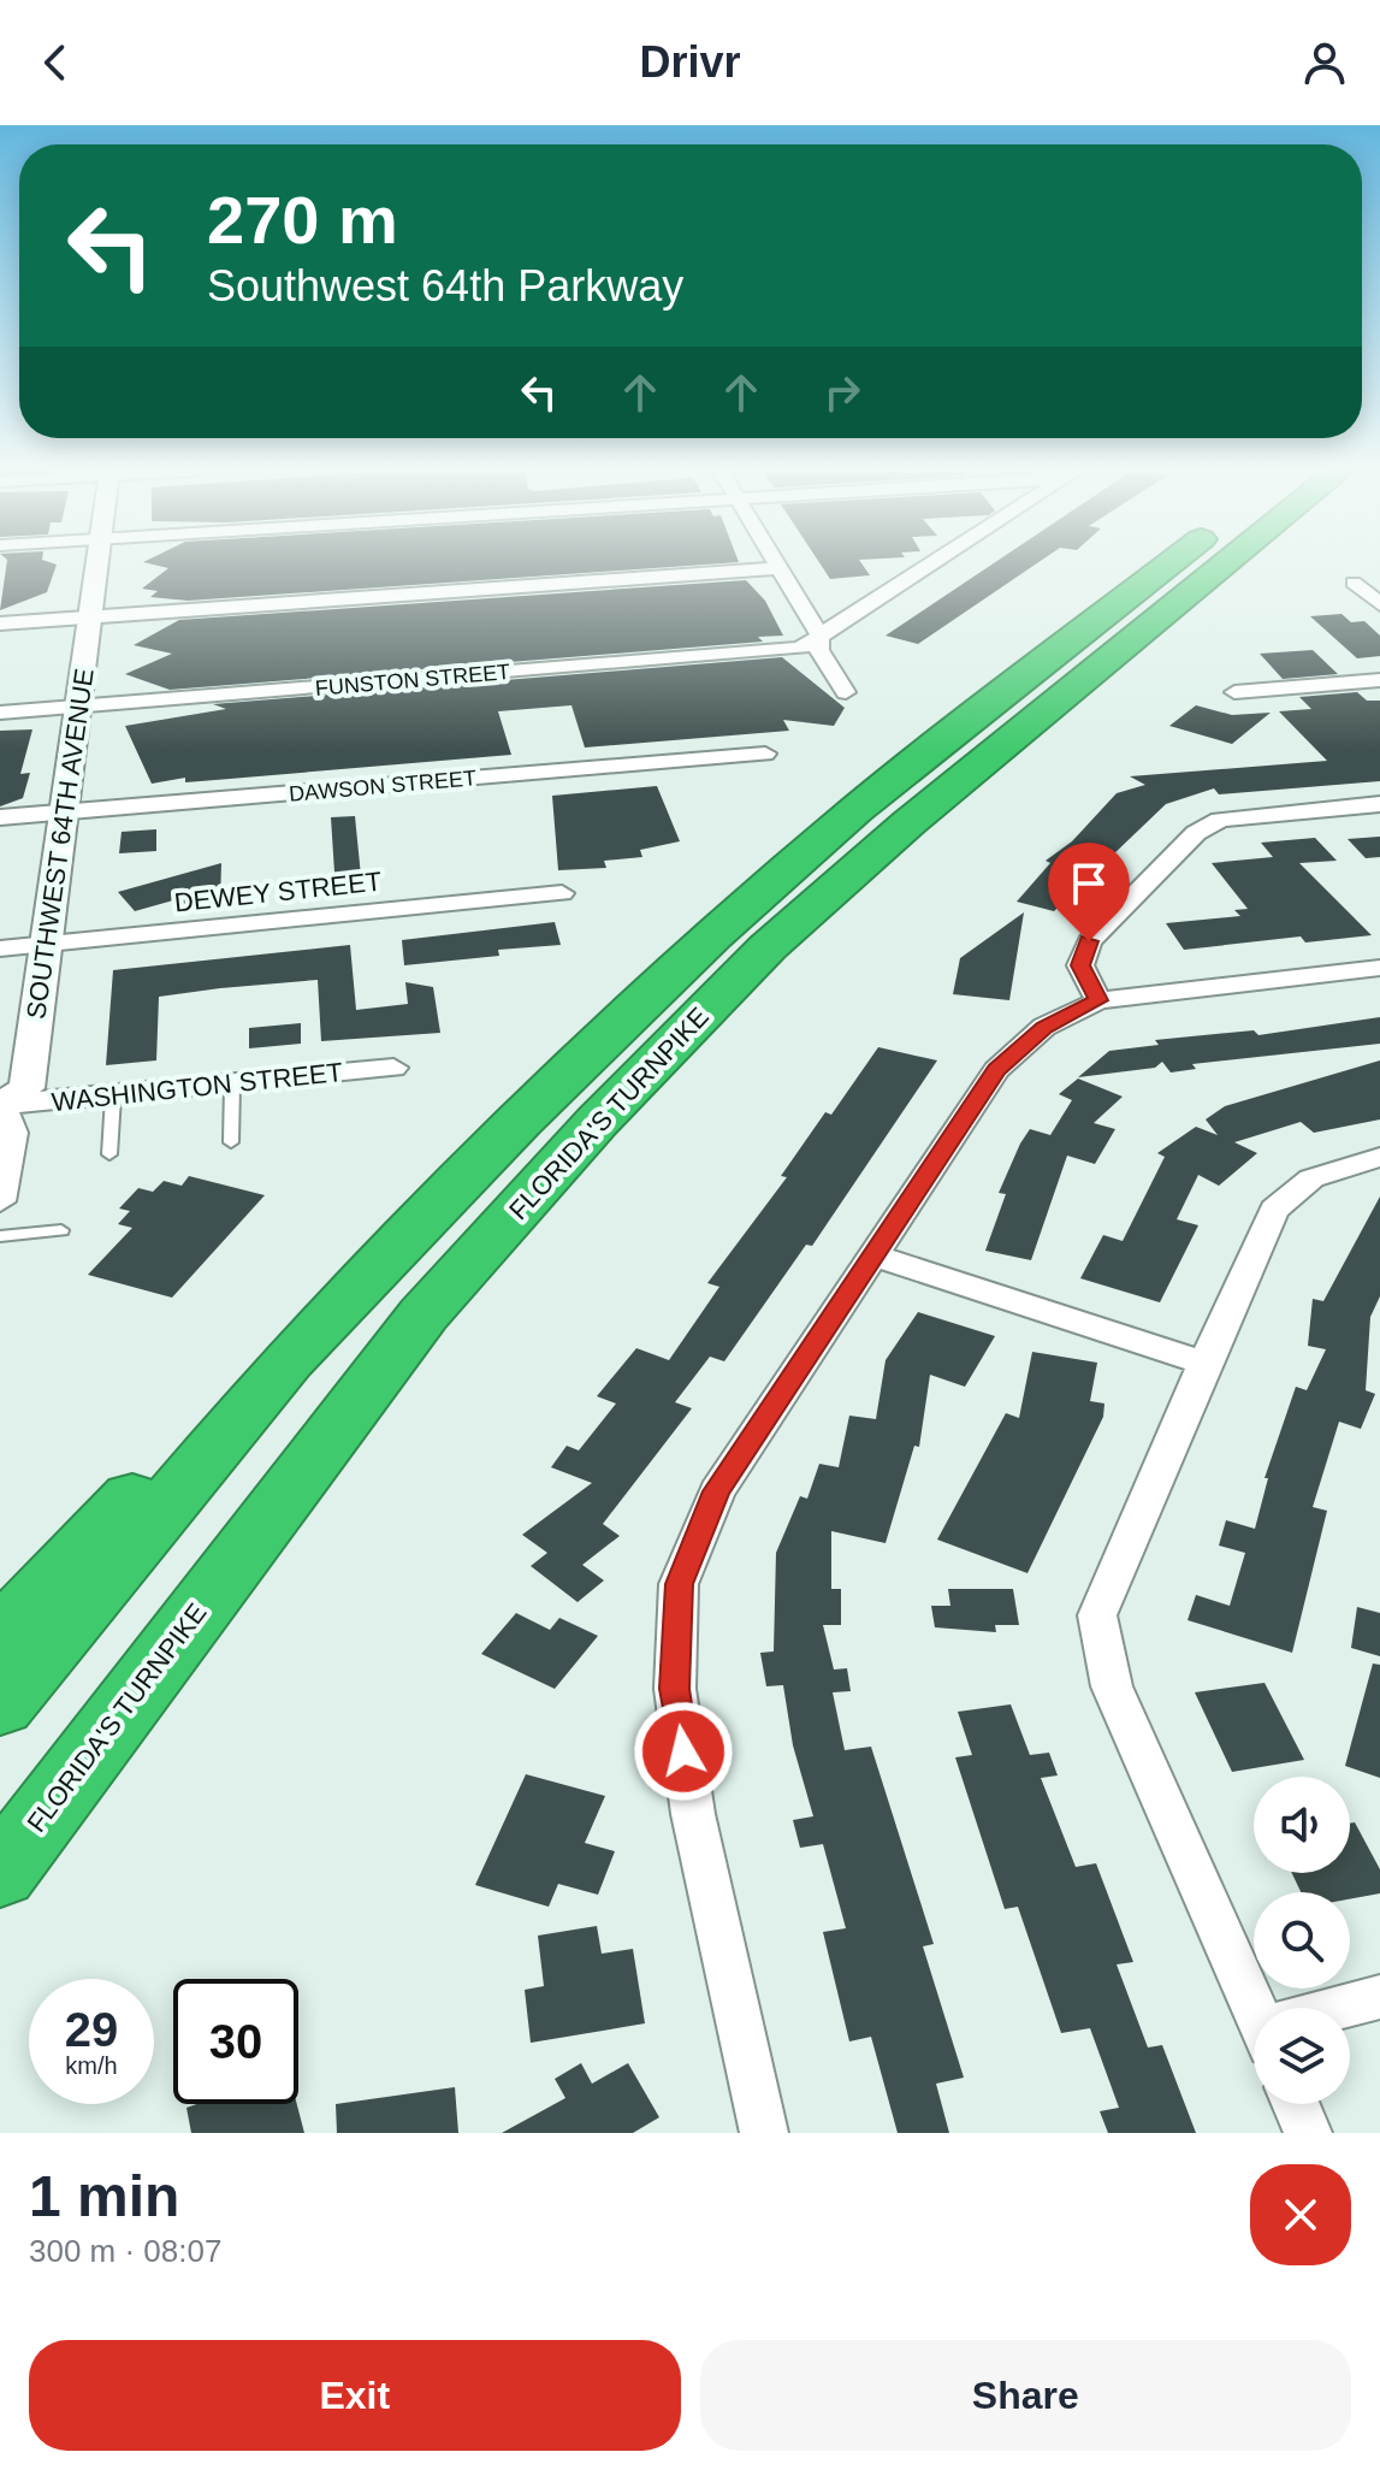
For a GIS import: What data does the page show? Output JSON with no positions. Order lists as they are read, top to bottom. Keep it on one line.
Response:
{"streets":{"highway":["FLORIDA'S TURNPIKE"],"street":["FUNSTON STREET","DAWSON STREET","SOUTHWEST 64TH AVENUE","DEWEY STREET","WASHINGTON STREET"]},"crossings":[["FUNSTON STREET","SOUTHWEST 64TH AVENUE"],["DAWSON STREET","SOUTHWEST 64TH AVENUE"],["SOUTHWEST 64TH AVENUE","DEWEY STREET"],["SOUTHWEST 64TH AVENUE","WASHINGTON STREET"]],"page":{"header":"Drivr","turn":["270 m","Southwest 64th Parkway"],"speed":"29 km/h","limit":"30","heading":["1 min","300 m · 08:07"],"buttons":["Exit","Share"]}}
